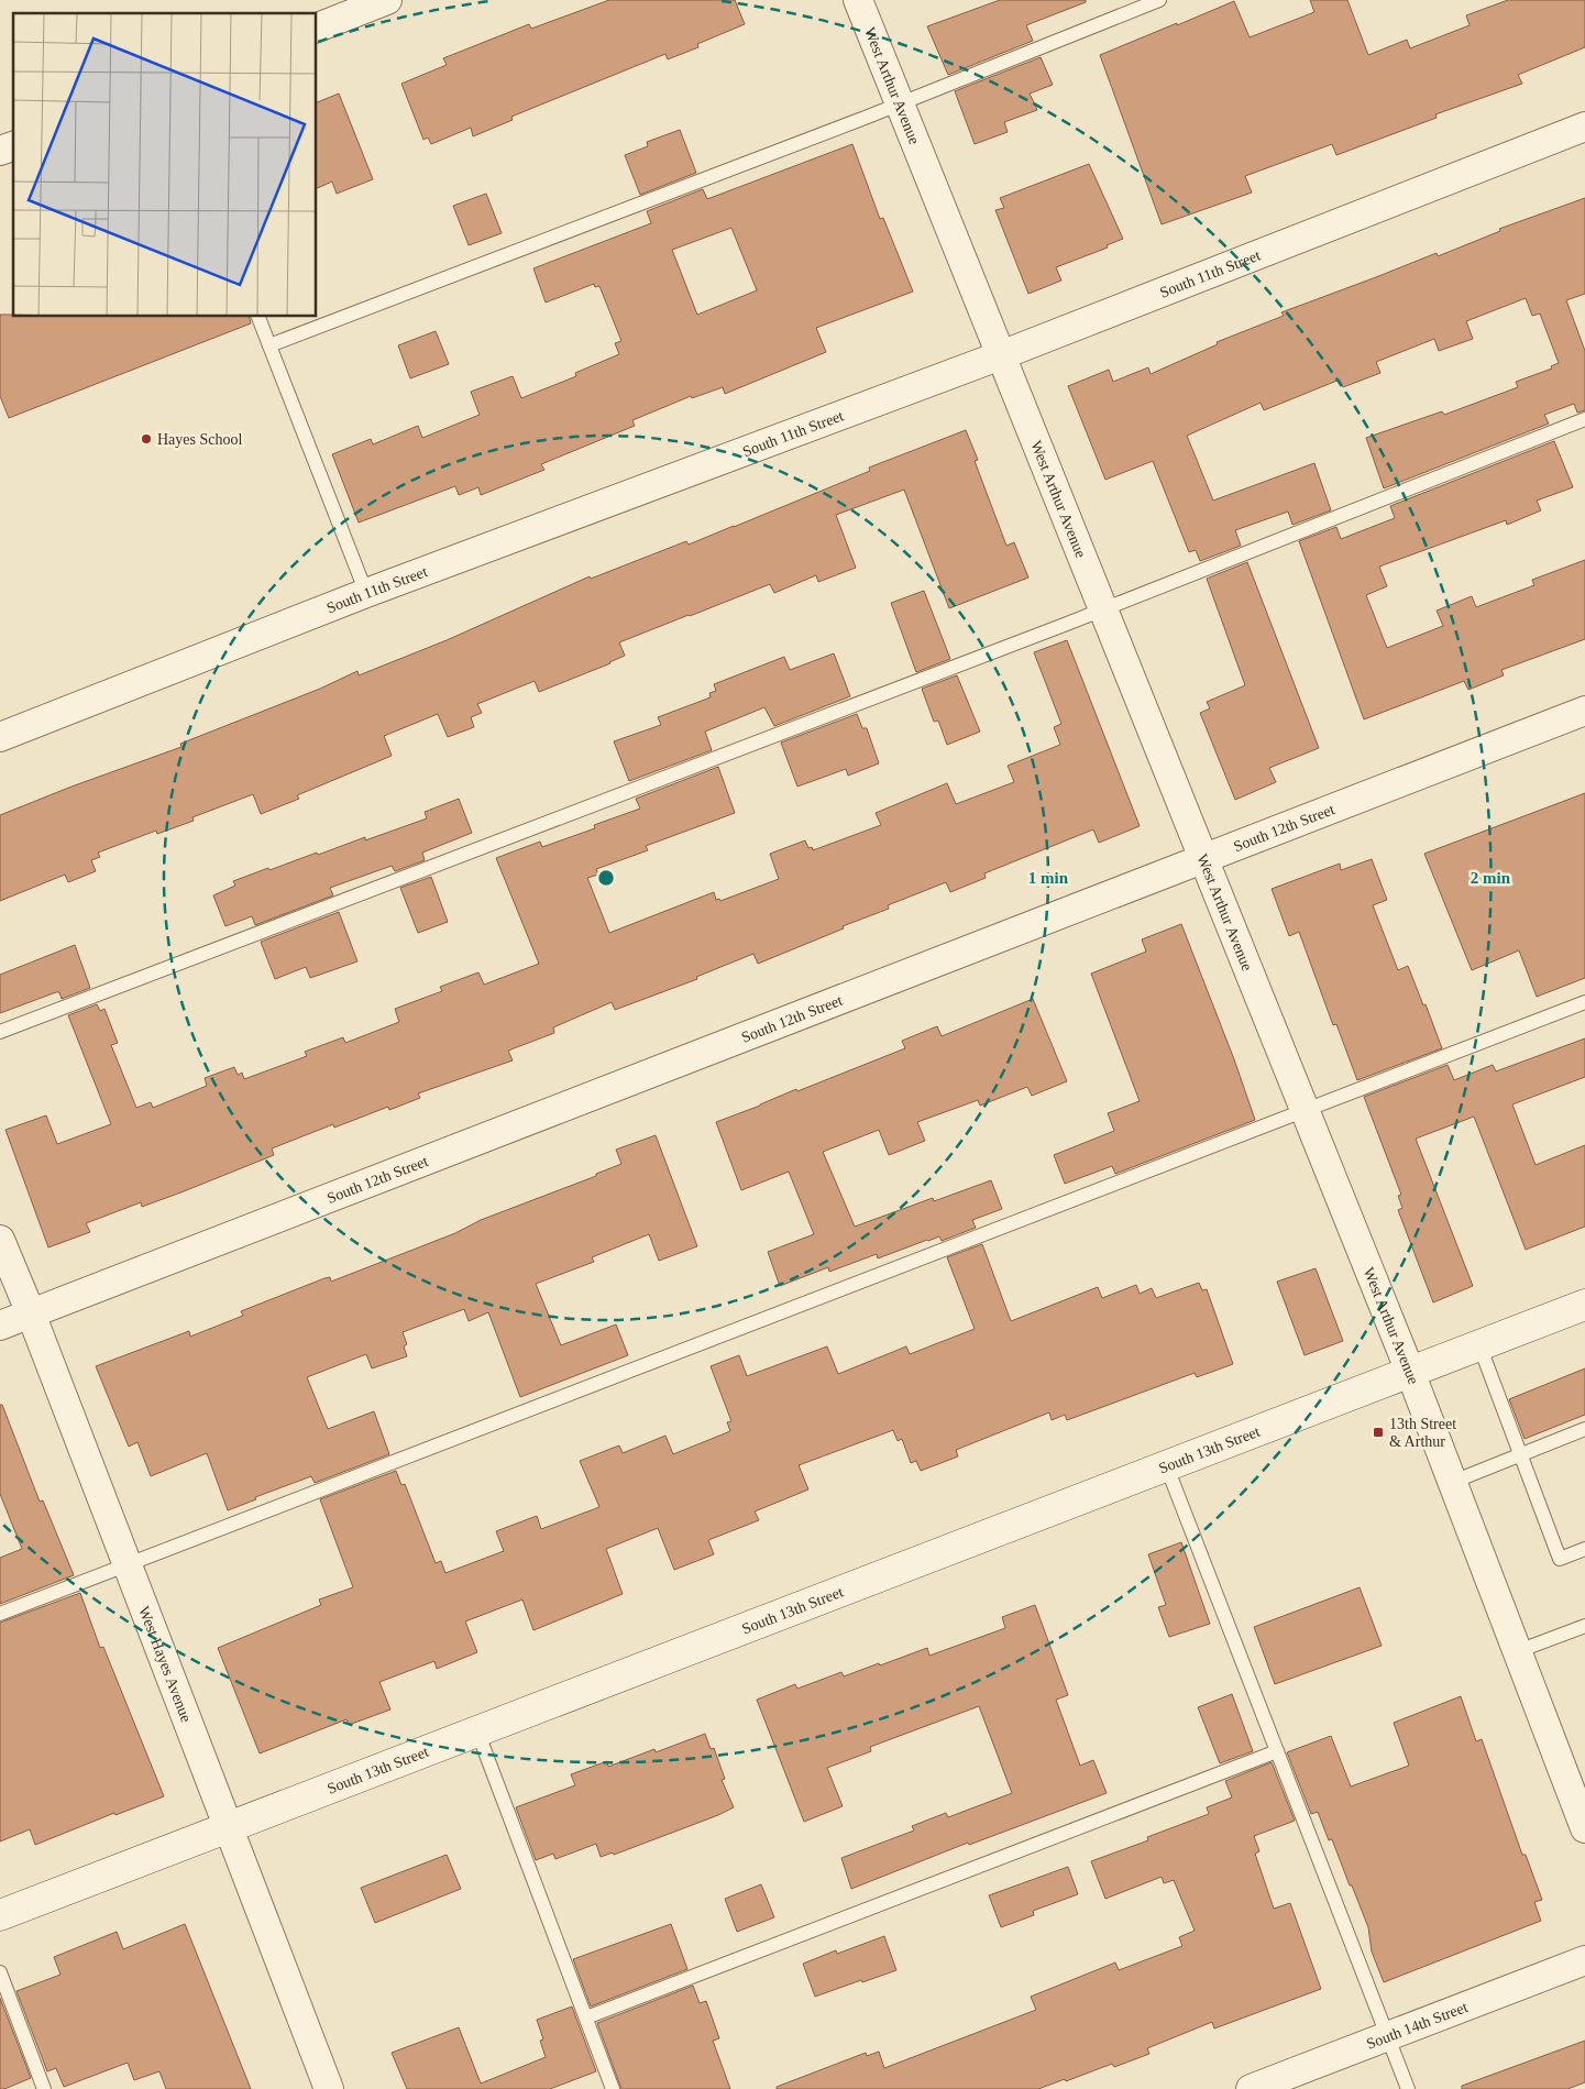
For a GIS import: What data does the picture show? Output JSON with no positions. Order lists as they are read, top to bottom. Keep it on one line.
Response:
{"streets":{"street":["West Arthur Avenue","South 11th Street","South 12th Street","South 13th Street","West Hayes Avenue","South 14th Street"]},"crossings":[["West Arthur Avenue","South 11th Street"],["West Arthur Avenue","South 12th Street"],["West Arthur Avenue","South 13th Street"],["South 12th Street","West Hayes Avenue"],["South 13th Street","West Hayes Avenue"]],"places":{"other":["Hayes School"],"transit":["13th Street & Arthur"]},"rings":["1 min","2 min"]}
